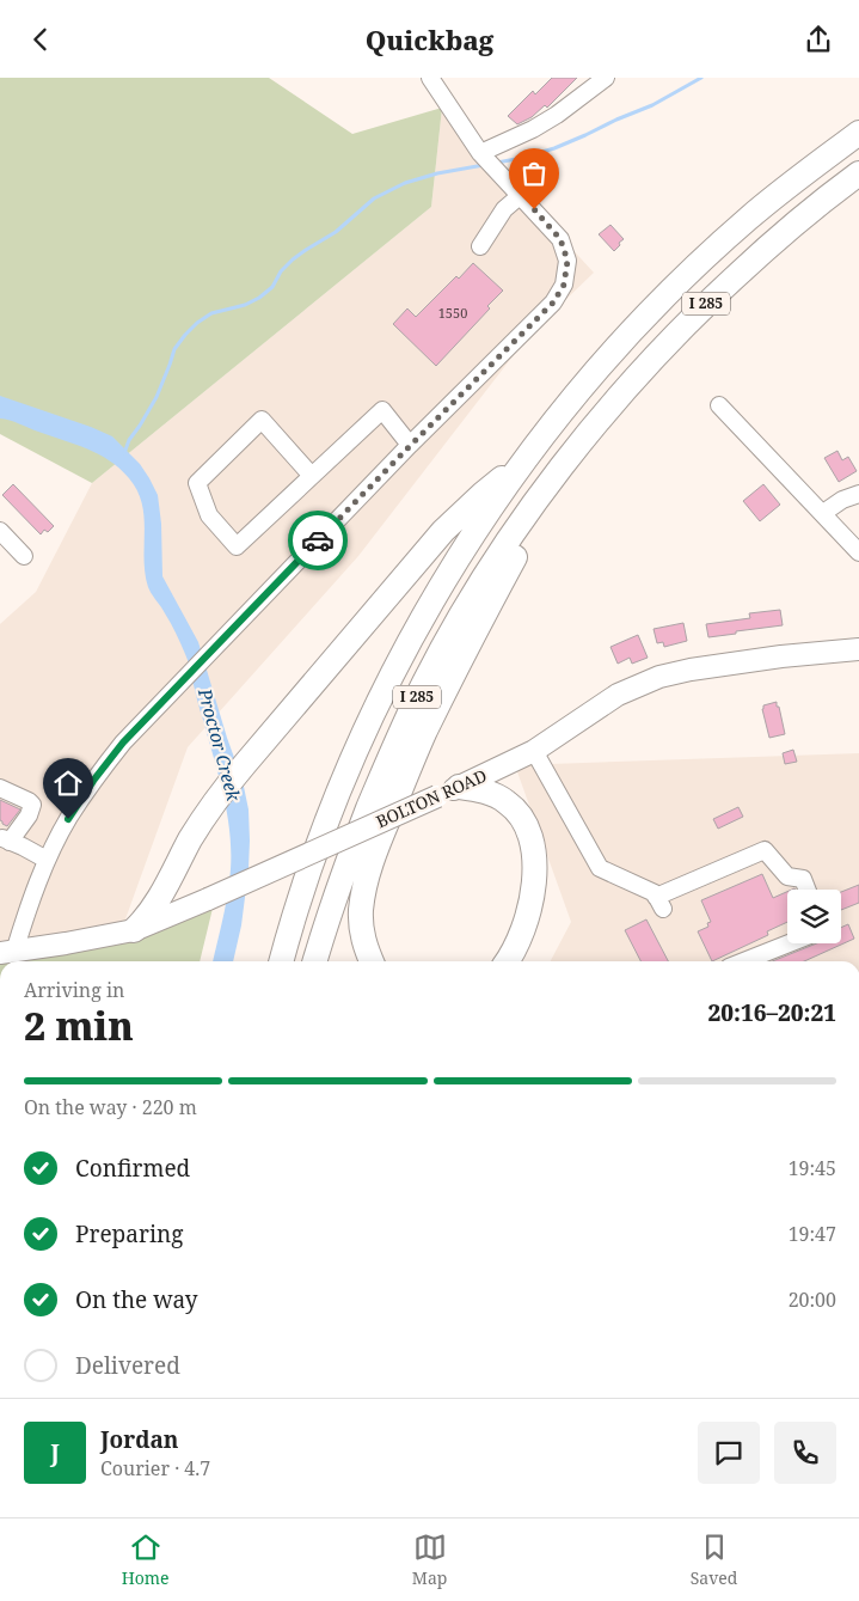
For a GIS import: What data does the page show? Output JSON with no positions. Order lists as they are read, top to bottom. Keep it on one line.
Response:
{"streets":{"highway":["I 285"],"main road":["BOLTON ROAD"]},"water":["Proctor Creek"],"house_numbers":["1550"],"page":{"header":"Quickbag","heading":["2 min","Arriving in","20:16–20:21"],"panel":["Jordan","Courier · 4.7"],"bar":"On the way · 220 m","list":[["Confirmed","19:45"],["Preparing","19:47"],["On the way","20:00"],"Delivered"],"round":"J","tabs":["Home","Map","Saved"]}}
